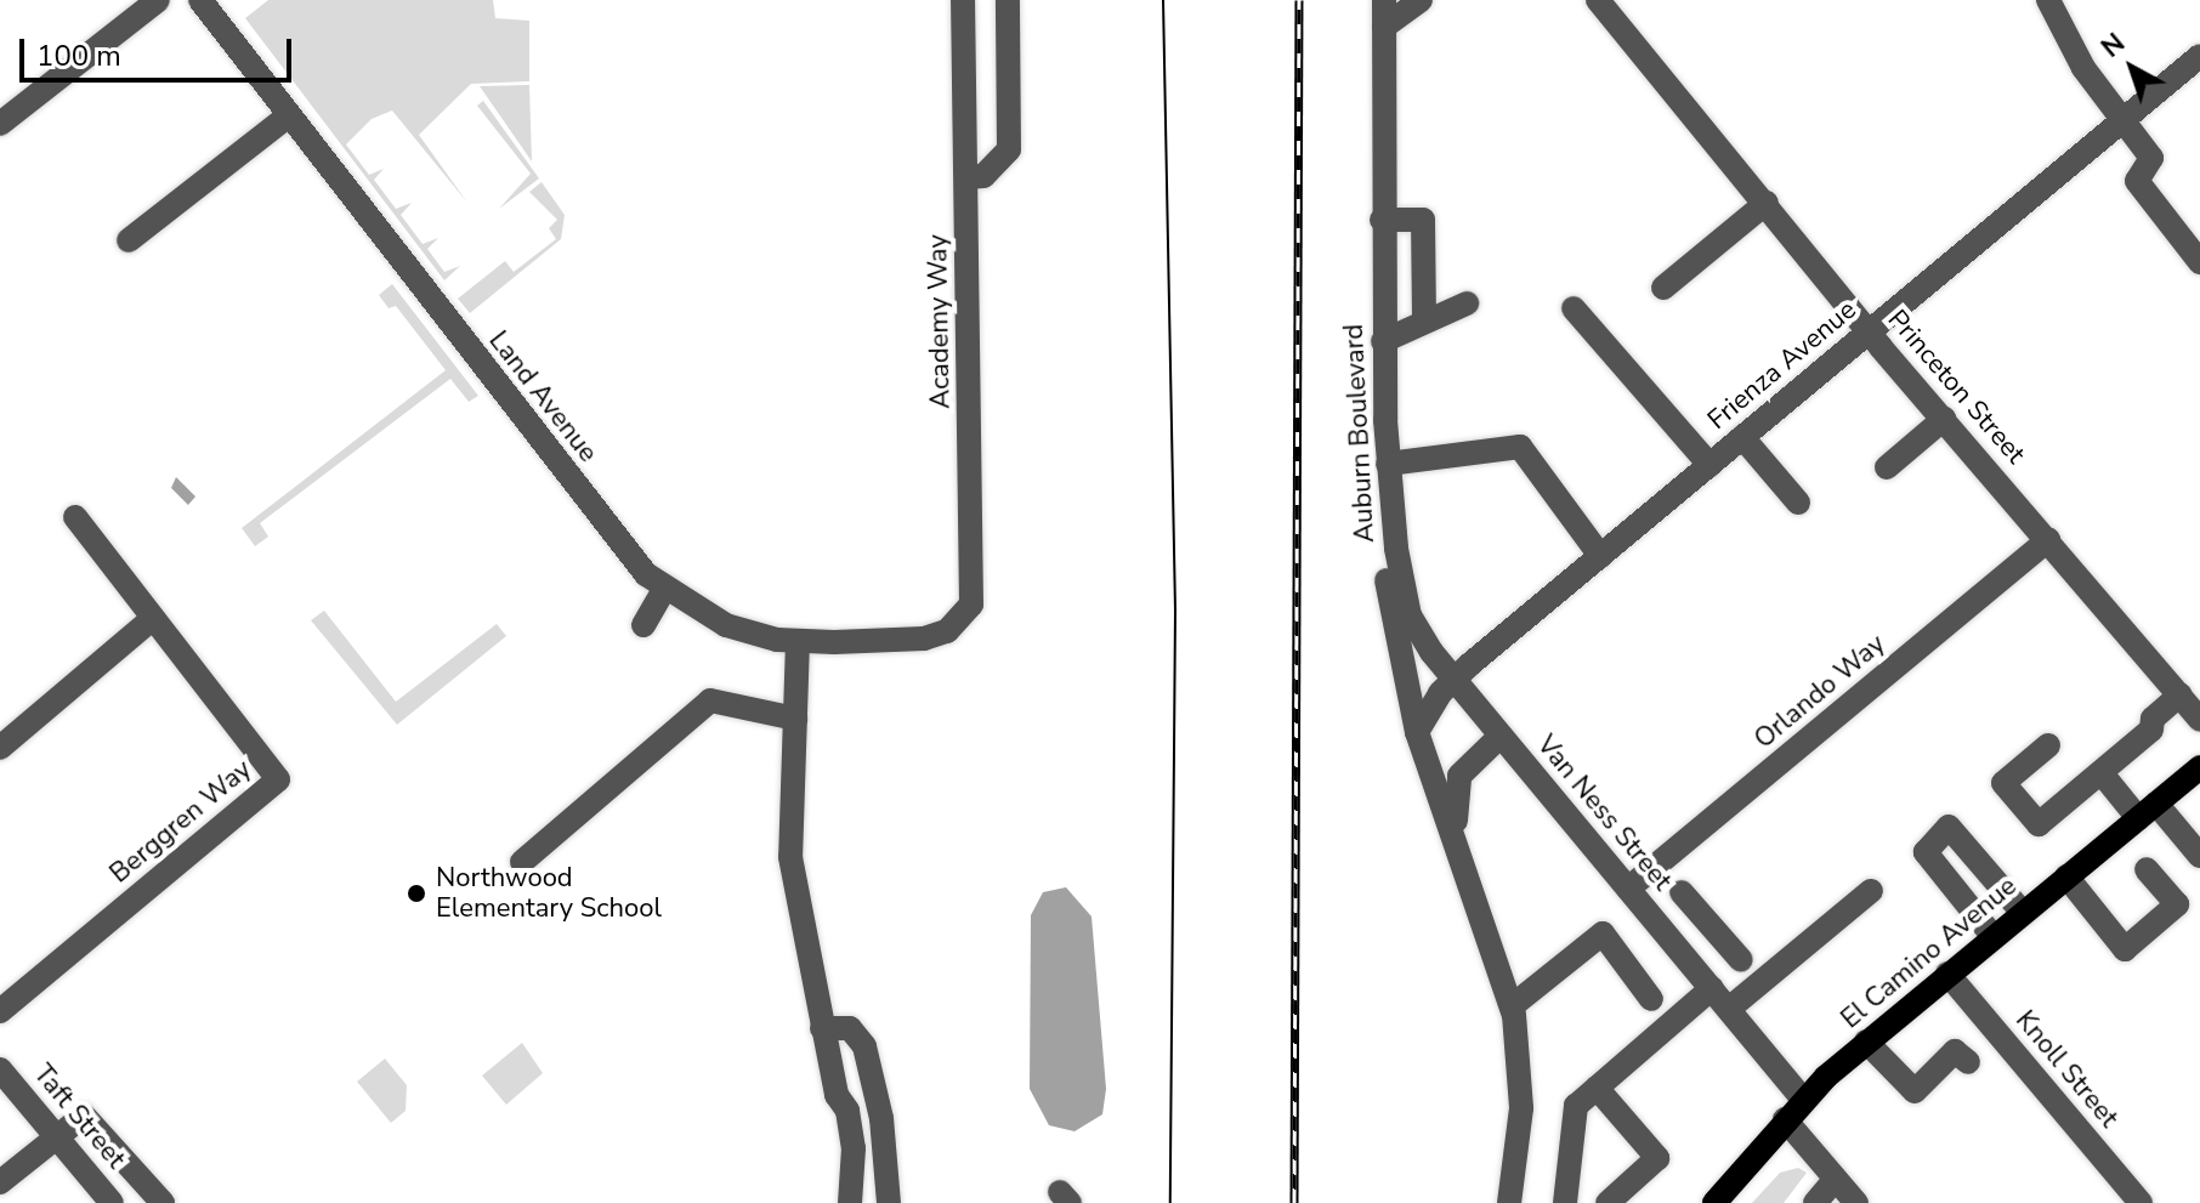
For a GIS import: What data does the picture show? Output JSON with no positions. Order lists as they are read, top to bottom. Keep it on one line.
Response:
{"streets":{"main road":["El Camino Avenue"],"street":["Academy Way","Frienza Avenue","Princeton Street","Land Avenue","Auburn Boulevard","Orlando Way","Van Ness Street","Berggren Way","Knoll Street","Taft Street"]},"crossings":[["Academy Way","Land Avenue"],["Frienza Avenue","Princeton Street"],["Frienza Avenue","Auburn Boulevard"],["Frienza Avenue","Van Ness Street"],["Princeton Street","Orlando Way"],["Auburn Boulevard","Van Ness Street"],["Orlando Way","Van Ness Street"],["Van Ness Street","El Camino Avenue"],["El Camino Avenue","Knoll Street"]],"places":["Northwood Elementary School"],"scale_bar":"100 m","north":"top left"}
